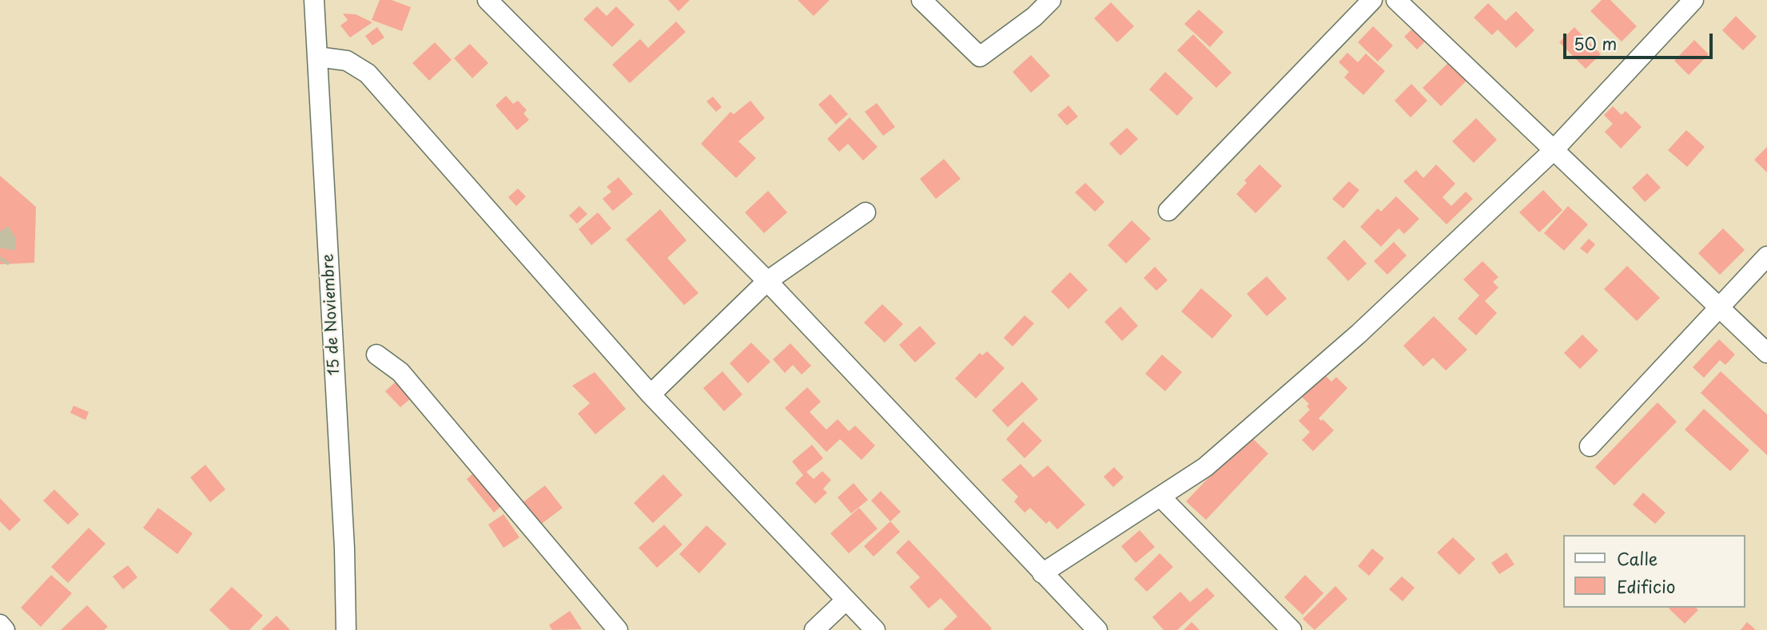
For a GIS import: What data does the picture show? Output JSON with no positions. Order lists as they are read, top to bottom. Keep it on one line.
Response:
{"streets":{"street":["15 de Noviembre"]},"legend":["Calle","Edificio"],"scale_bar":"50 m"}
